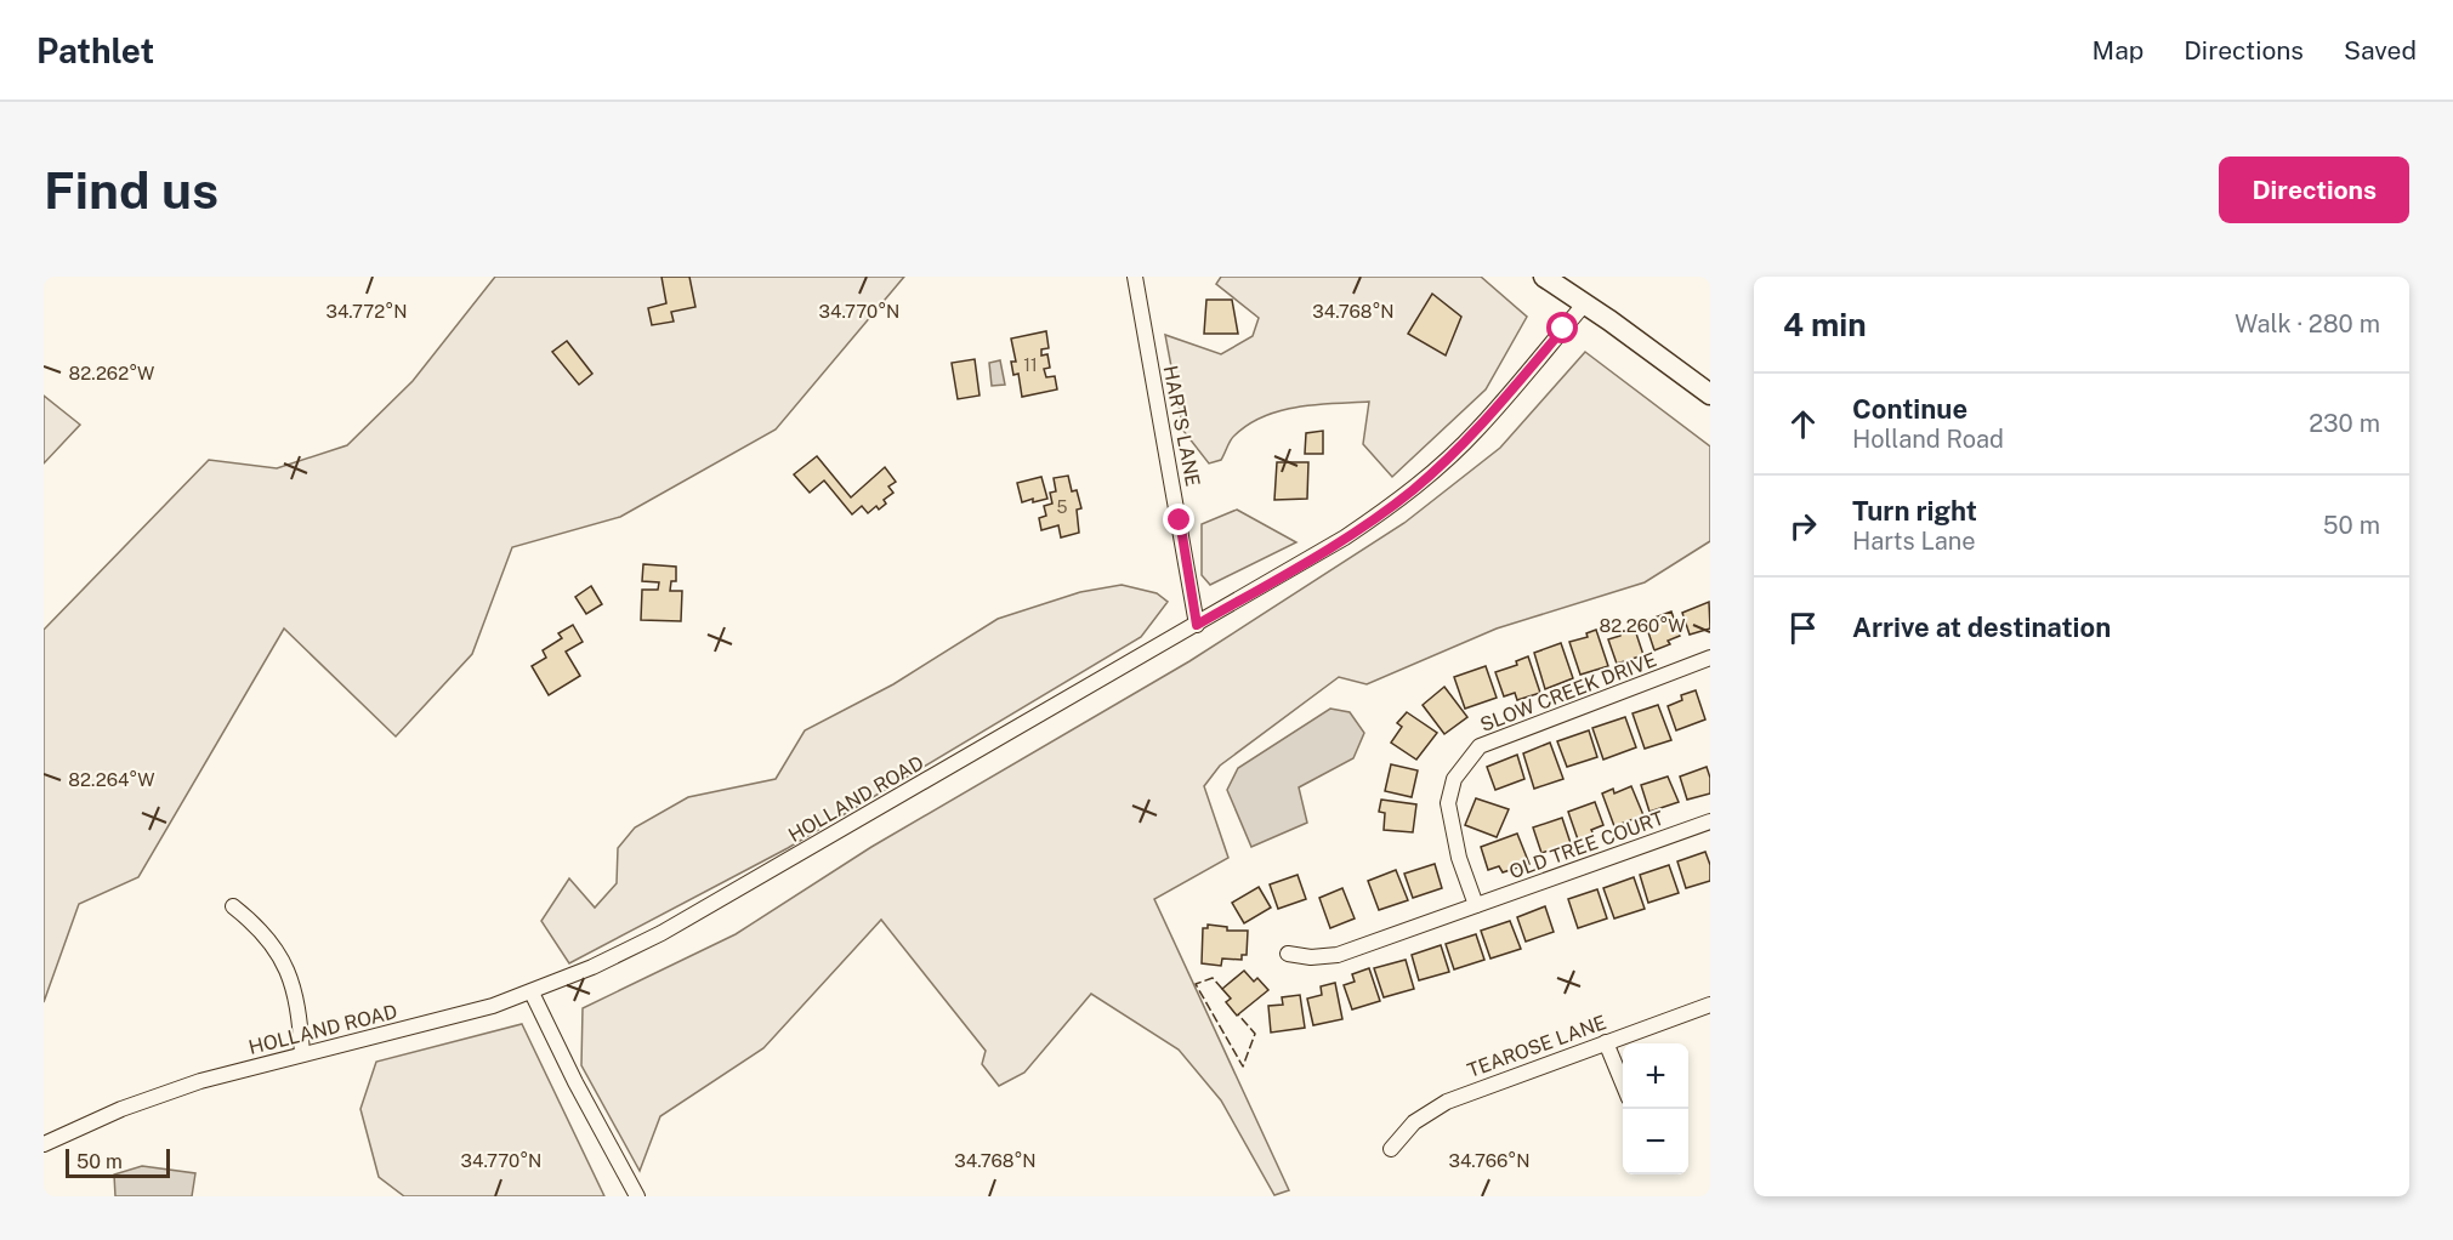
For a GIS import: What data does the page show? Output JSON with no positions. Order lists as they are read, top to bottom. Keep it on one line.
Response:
{"streets":{"street":["HARTS LANE","SLOW CREEK DRIVE","HOLLAND ROAD","OLD TREE COURT","TEAROSE LANE"]},"crossings":[["HARTS LANE","HOLLAND ROAD"],["SLOW CREEK DRIVE","OLD TREE COURT"]],"house_numbers":["11","5"],"scale_bar":"50 m","page":{"header":"Pathlet","nav":["Map","Directions","Saved"],"buttons":"Directions","title":"Find us","heading":["4 min","Walk · 280 m"],"list":[["Continue","Holland Road","230 m"],["Turn right","Harts Lane","50 m"],"Arrive at destination"],"map_buttons":["+","−"],"scale":"50 m"},"coordinates":["34.772°N","34.770°N","34.768°N","82.262°W","82.260°W","82.264°W","34.766°N"]}
